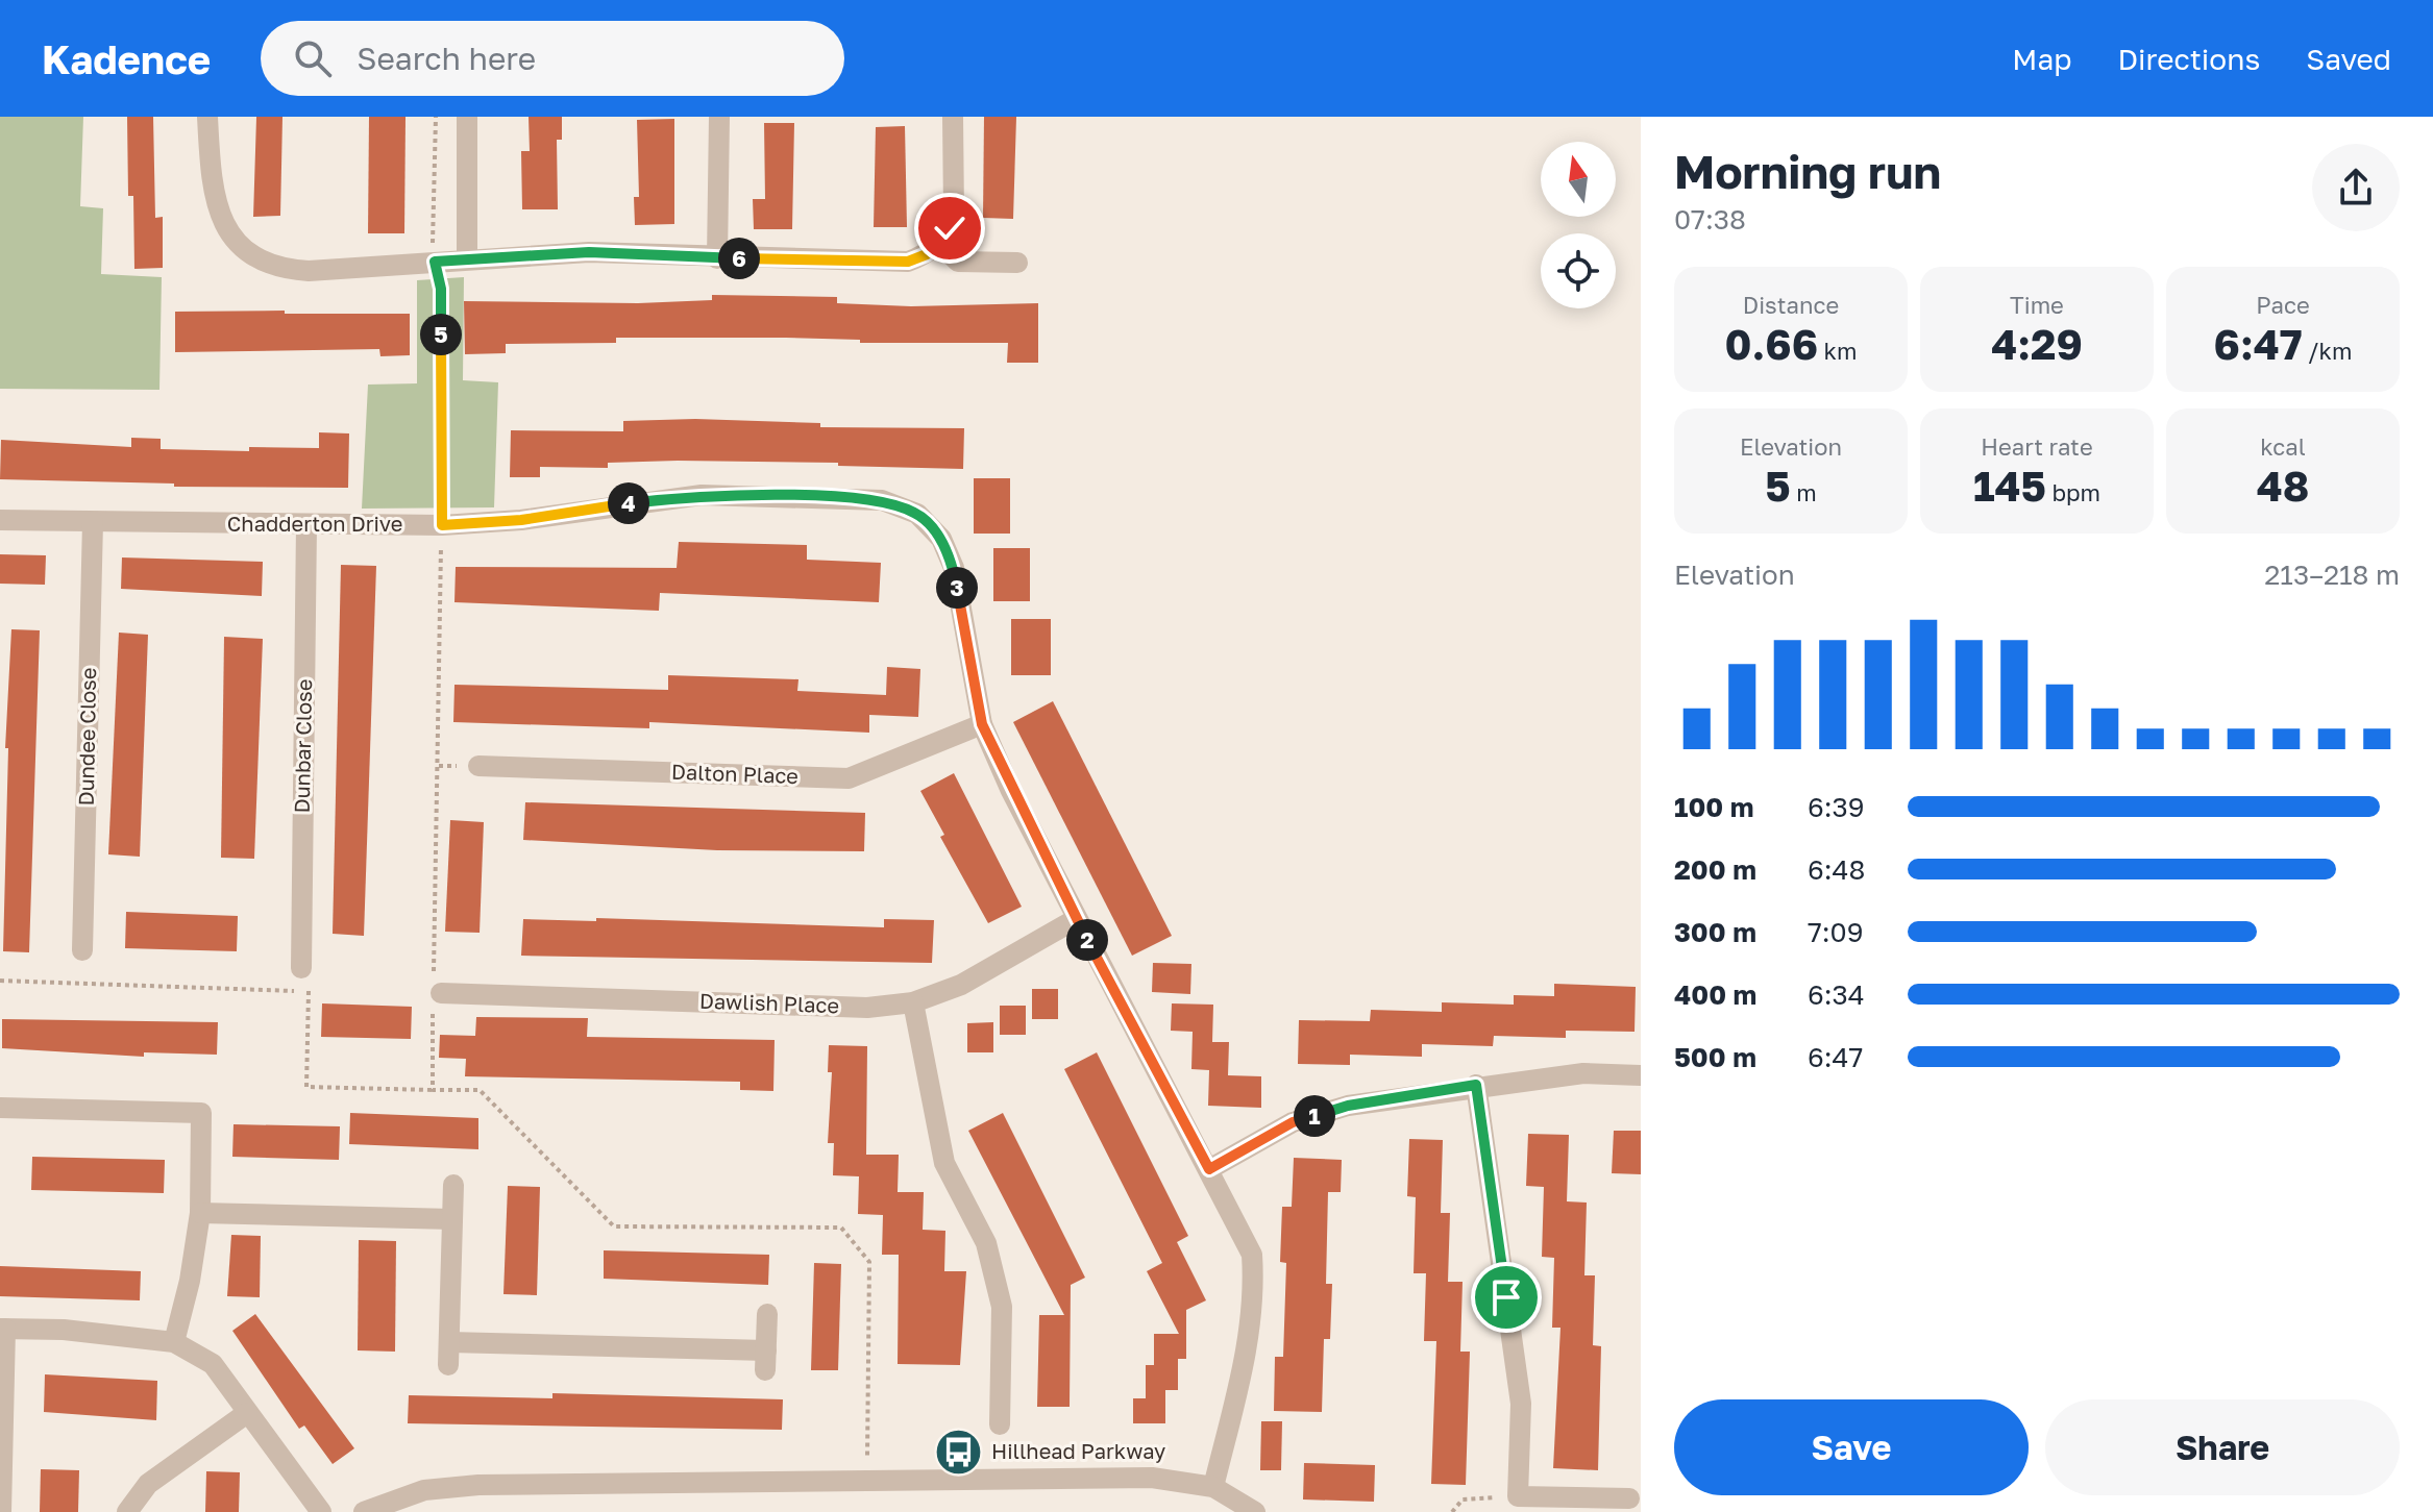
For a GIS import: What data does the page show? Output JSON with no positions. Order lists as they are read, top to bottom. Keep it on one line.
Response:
{"streets":{"street":["Chadderton Drive","Dundee Close","Dunbar Close","Dalton Place","Dawlish Place"]},"crossings":[["Chadderton Drive","Dundee Close"],["Chadderton Drive","Dunbar Close"],["Chadderton Drive","Dalton Place"],["Chadderton Drive","Dawlish Place"]],"places":{"bus stop":["Hillhead Parkway"]},"north":"top","page":{"header":"Kadence","search":"Search here","nav":["Map","Directions","Saved"],"heading":["Morning run","07:38"],"pins":["6","5","4","3","2","1"],"stats":[["Distance","0.66 km"],["Time","4:29"],["Pace","6:47 /km"],["Elevation","5 m"],["Heart rate","145 bpm"],["kcal","48"]],"chart":["Elevation","213–218 m"],"list":[{"name":"100 m","note":"6:39"},{"name":"200 m","note":"6:48"},{"name":"300 m","note":"7:09"},{"name":"400 m","note":"6:34"},{"name":"500 m","note":"6:47"}],"buttons":["Save","Share"]}}
